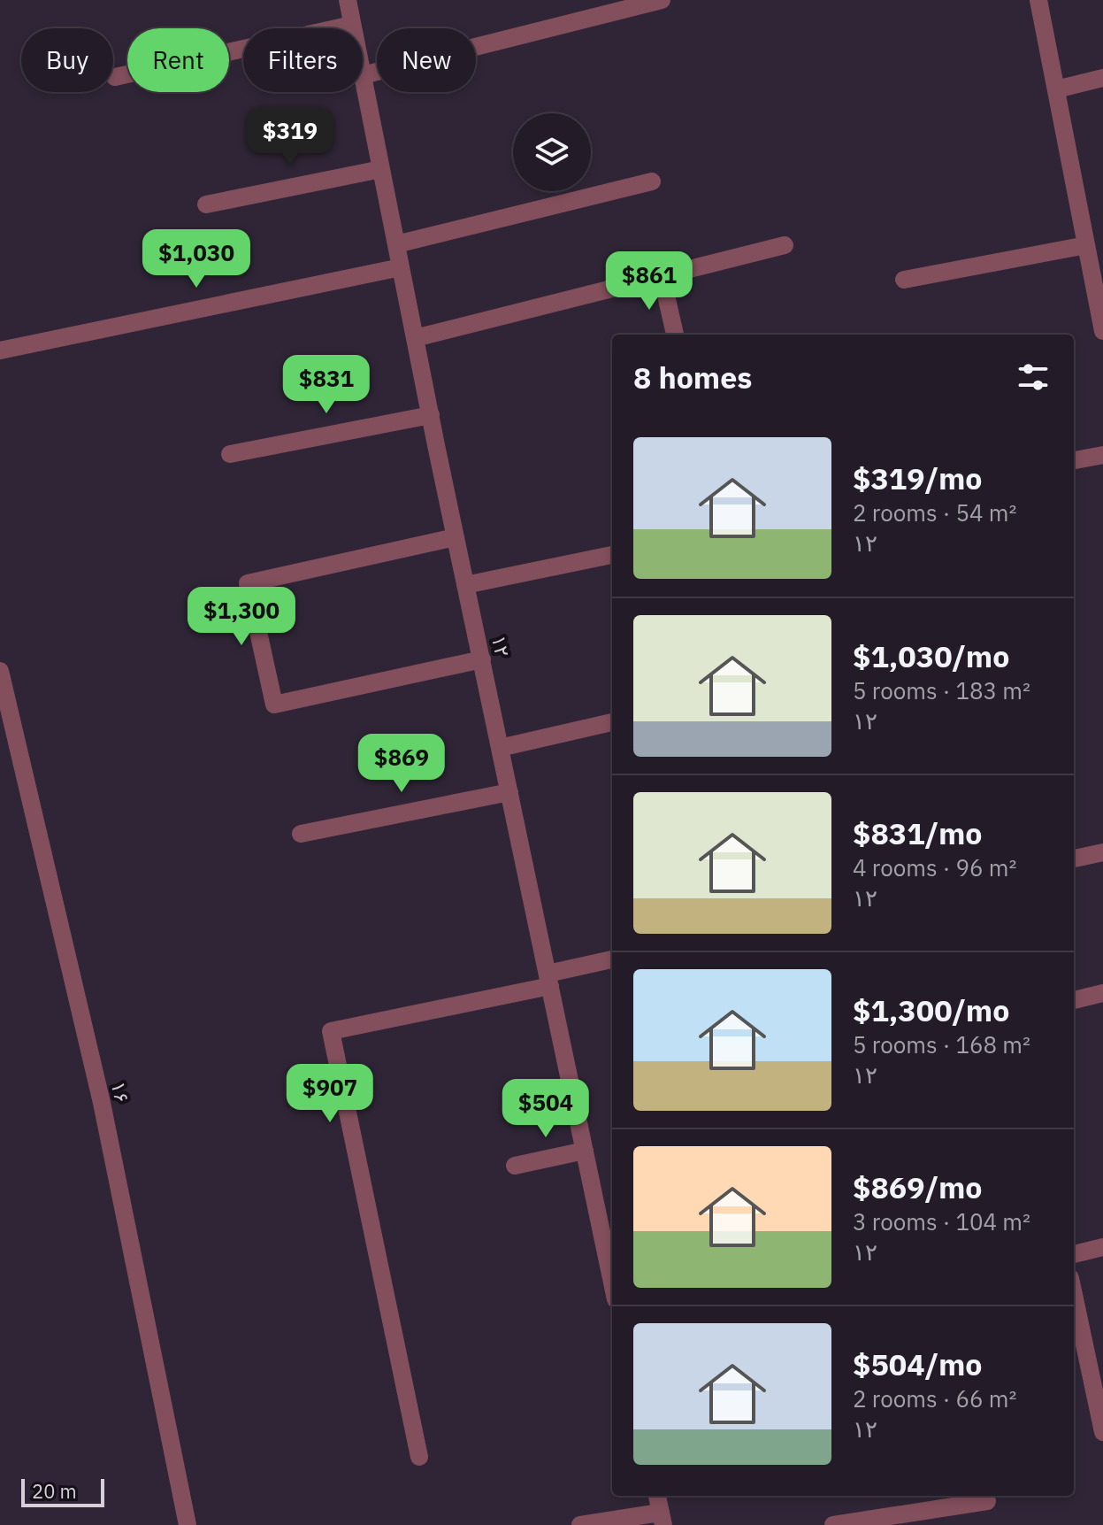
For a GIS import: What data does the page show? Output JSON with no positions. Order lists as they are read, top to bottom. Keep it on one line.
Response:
{"streets":{"street":["۱۲","۱۶"]},"scale_bar":"20 m","page":{"chip":["Buy","Rent","Filters","New"],"price":["$319","$1,030","$861","$831","$1,300","$869","$907","$504"],"heading":"8 homes","list":[{"name":"$319/mo","note":"2 rooms · 54 m² · ۱۲"},{"name":"$1,030/mo","note":"5 rooms · 183 m² · ۱۲"},{"name":"$831/mo","note":"4 rooms · 96 m² · ۱۲"},{"name":"$1,300/mo","note":"5 rooms · 168 m² · ۱۲"},{"name":"$869/mo","note":"3 rooms · 104 m² · ۱۲"},{"name":"$504/mo","note":"2 rooms · 66 m² · ۱۲"}],"scale":"20 m"}}
